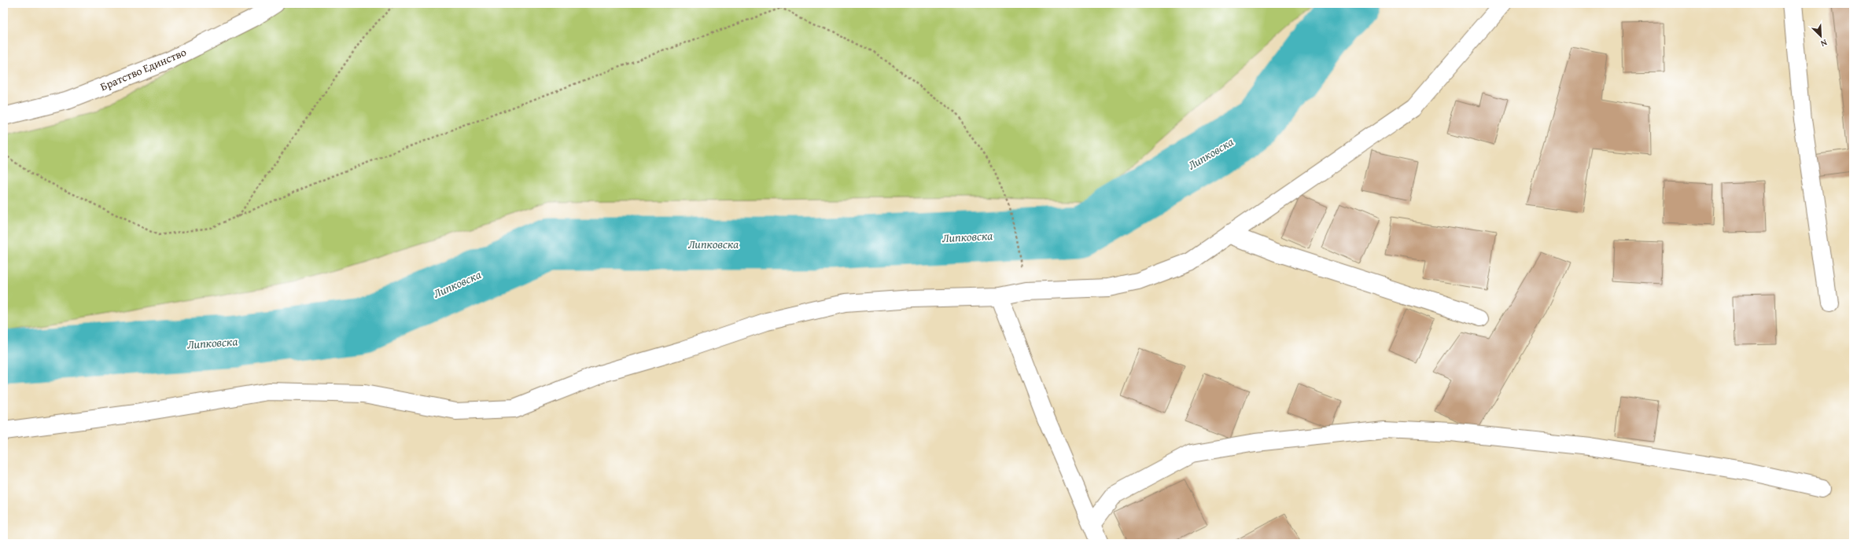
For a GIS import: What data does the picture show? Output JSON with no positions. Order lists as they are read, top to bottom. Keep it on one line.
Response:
{"streets":{"street":["Братство Единство"]},"water":["Липковска"],"north":"bottom right"}
